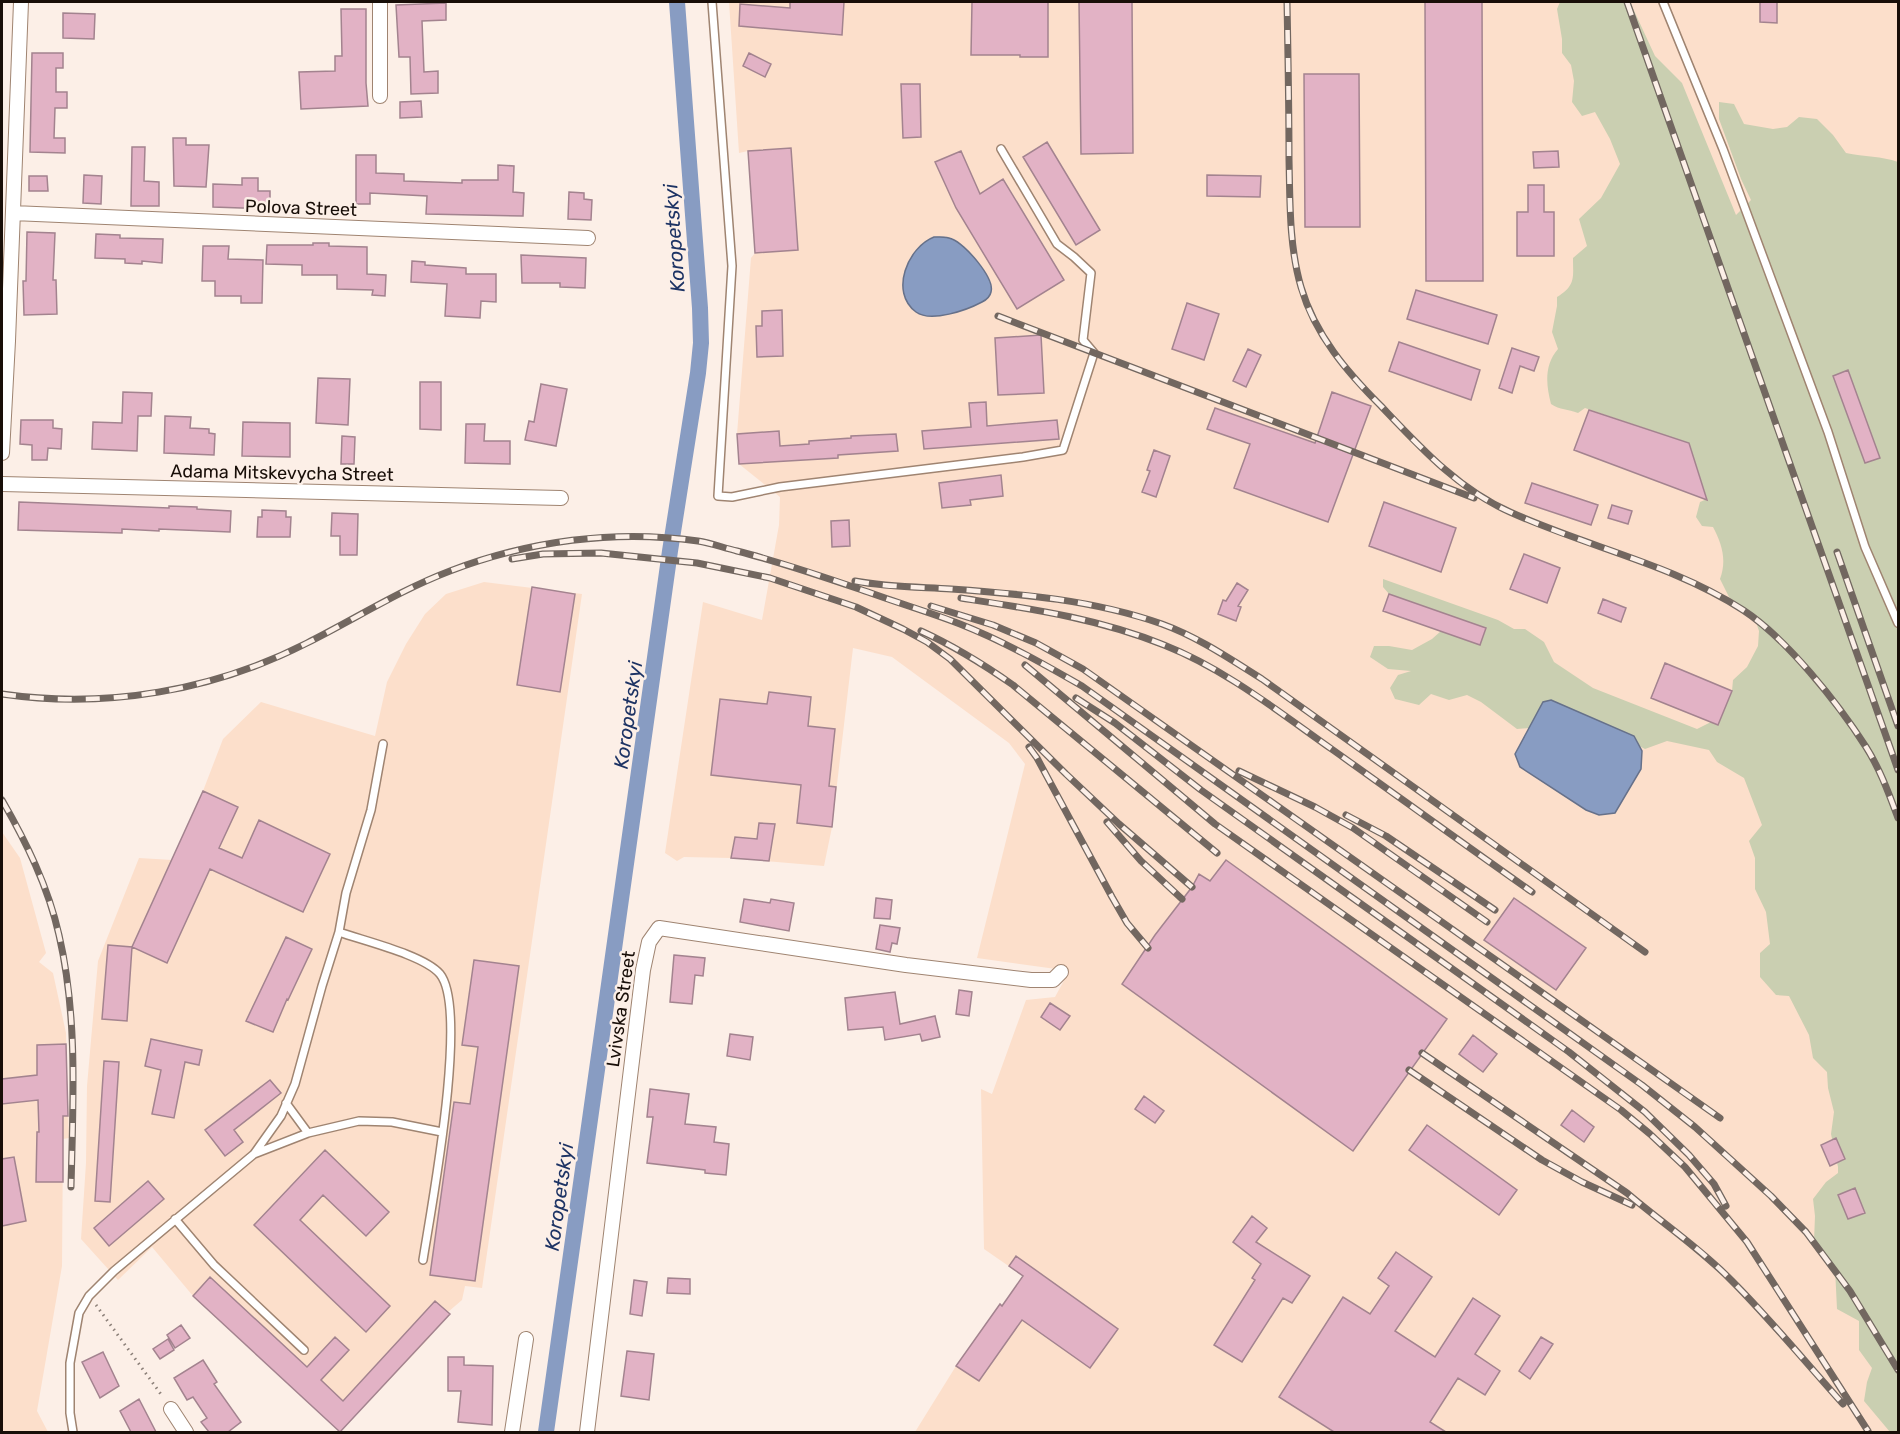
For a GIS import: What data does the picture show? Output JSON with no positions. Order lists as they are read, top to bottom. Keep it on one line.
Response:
{"streets":{"street":["Polova Street","Adama Mitskevycha Street","Lvivska Street"]},"water":["Koropetskyi"]}
